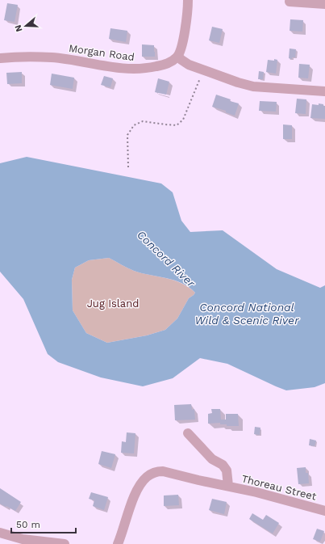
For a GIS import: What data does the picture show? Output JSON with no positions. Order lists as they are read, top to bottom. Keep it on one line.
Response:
{"streets":{"street":["Morgan Road","Thoreau Street"]},"water":["Concord River","Concord National Wild & Scenic River"],"parks":["Jug Island"],"scale_bar":"50 m","north":"left"}
